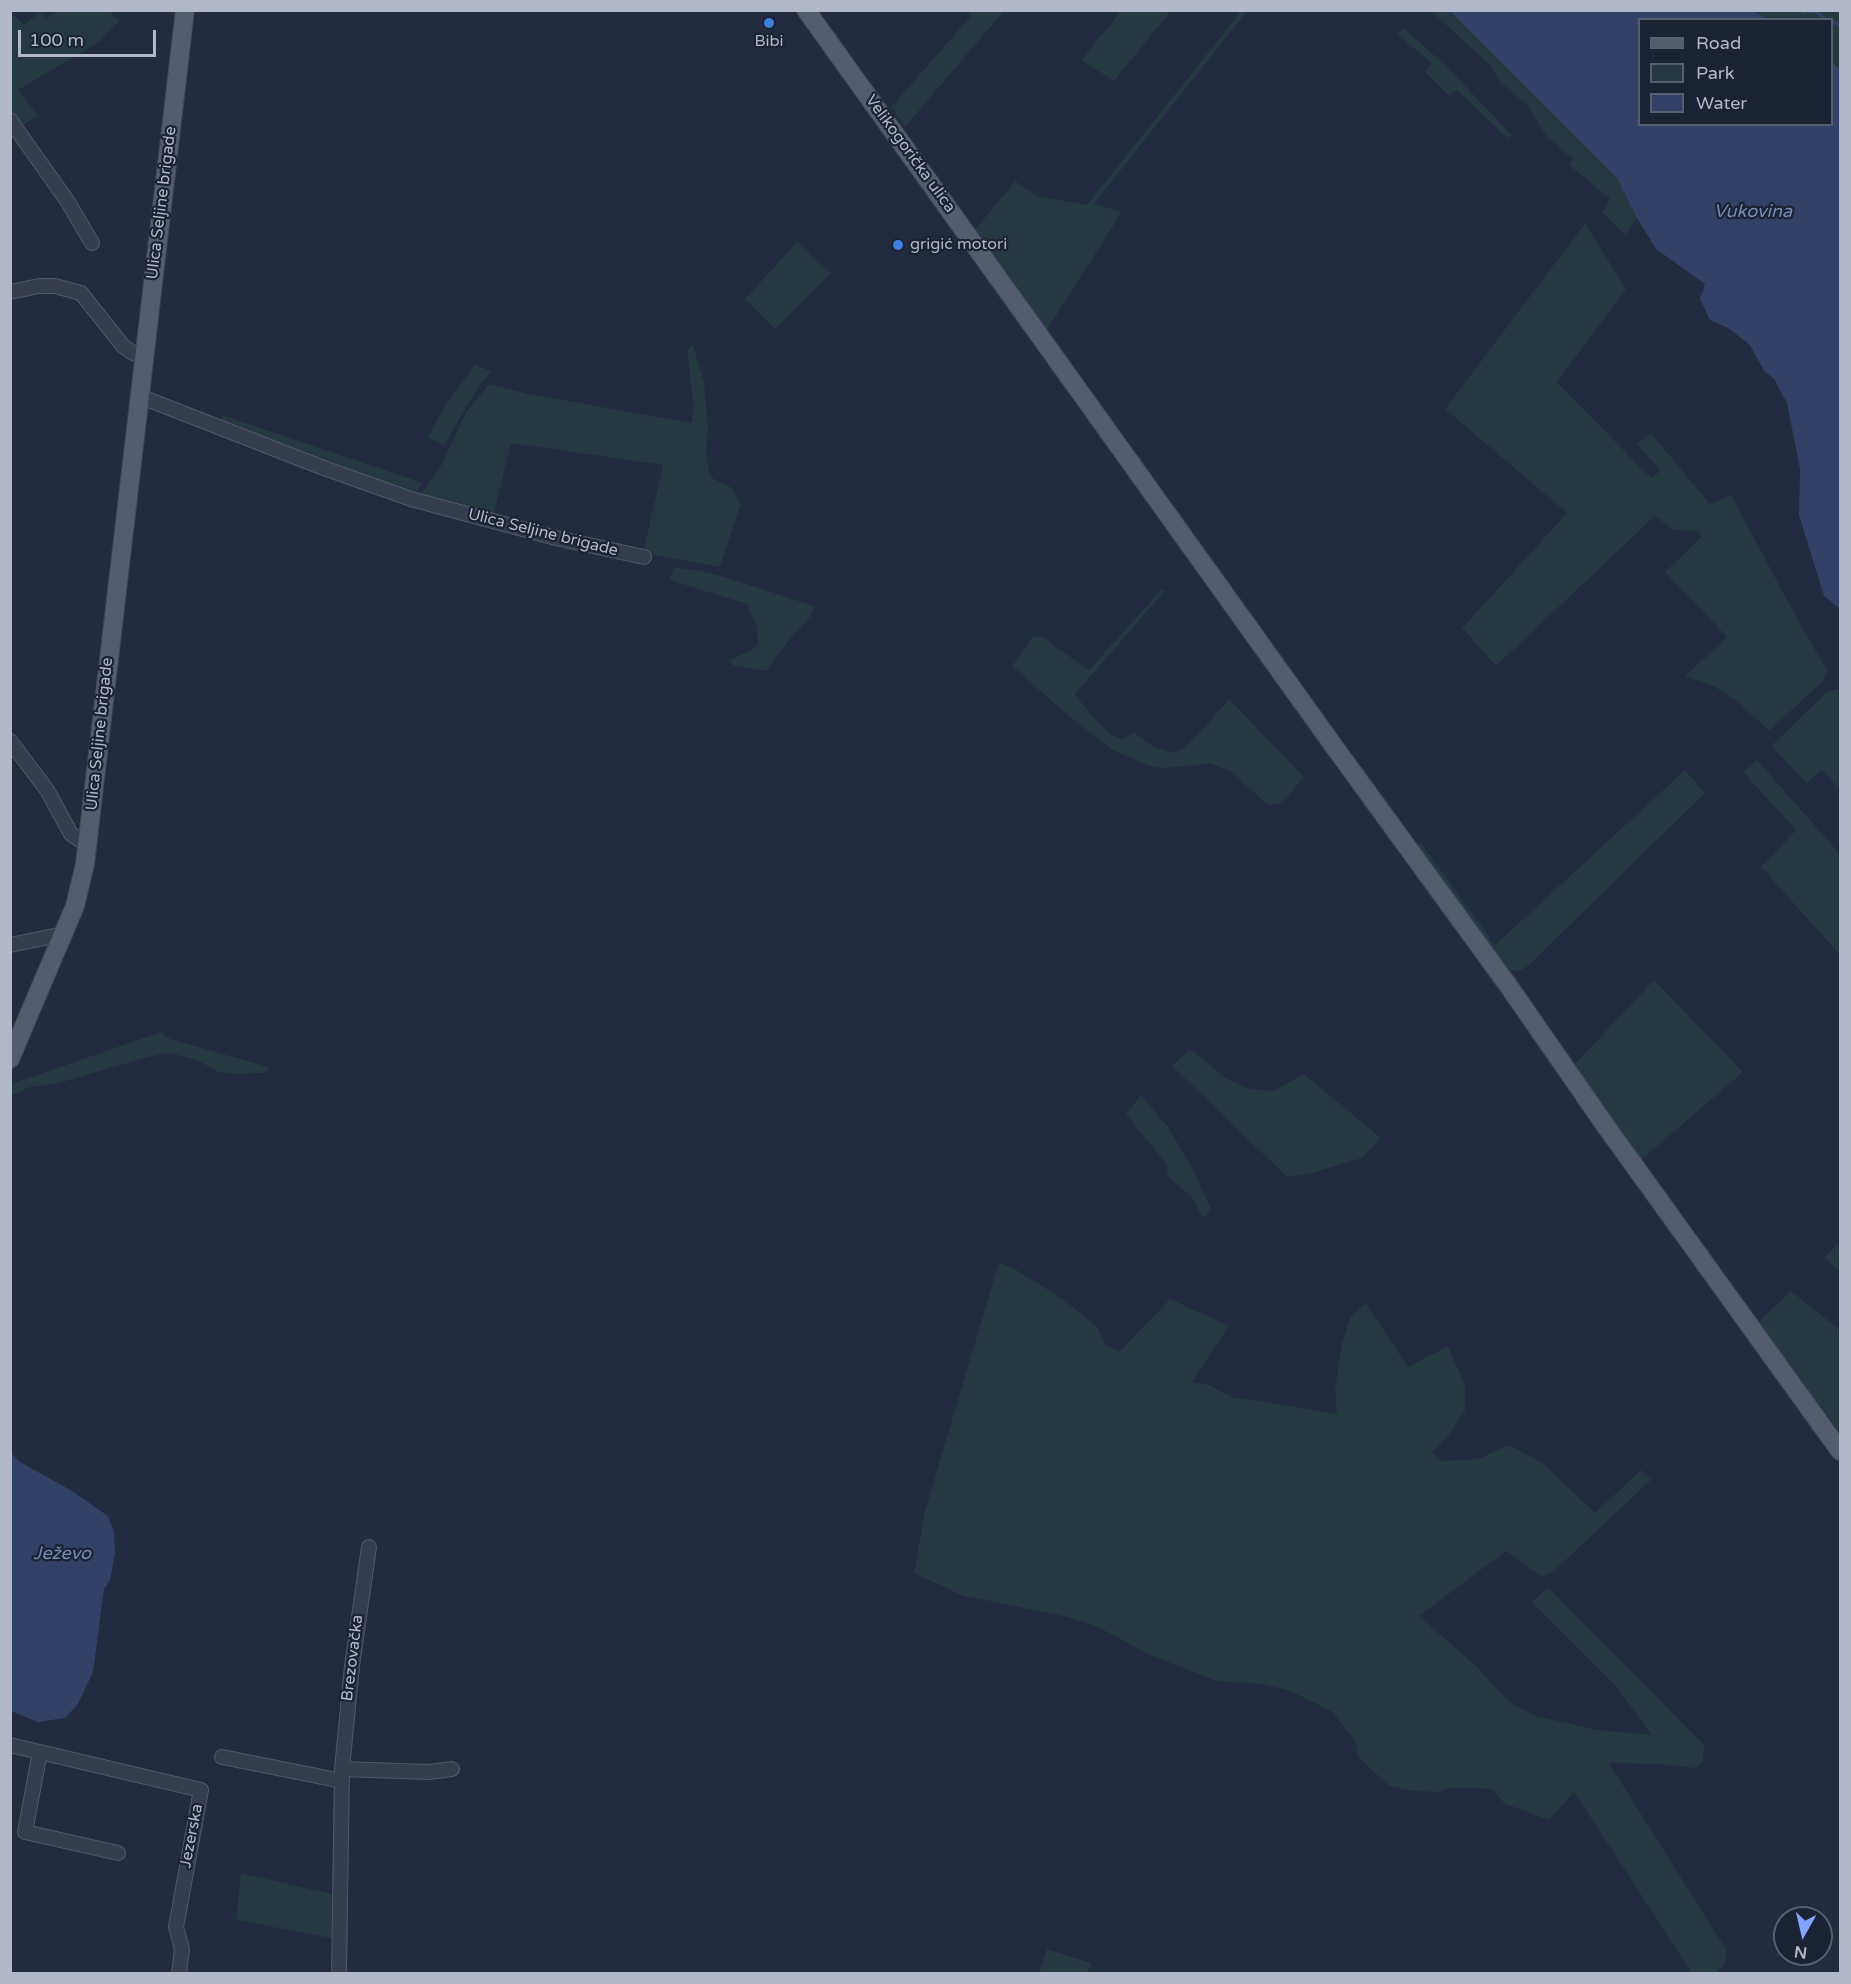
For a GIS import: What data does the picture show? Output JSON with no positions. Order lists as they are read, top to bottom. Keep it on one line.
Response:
{"streets":{"main road":["Velikogorička ulica","Ulica Seljine brigade"],"street":["Brezovačka","Jezerska"]},"water":["Vukovina","Ježevo"],"places":["Bibi","grigić motori"],"legend":["Road","Park","Water"],"scale_bar":"100 m","north":"bottom"}
